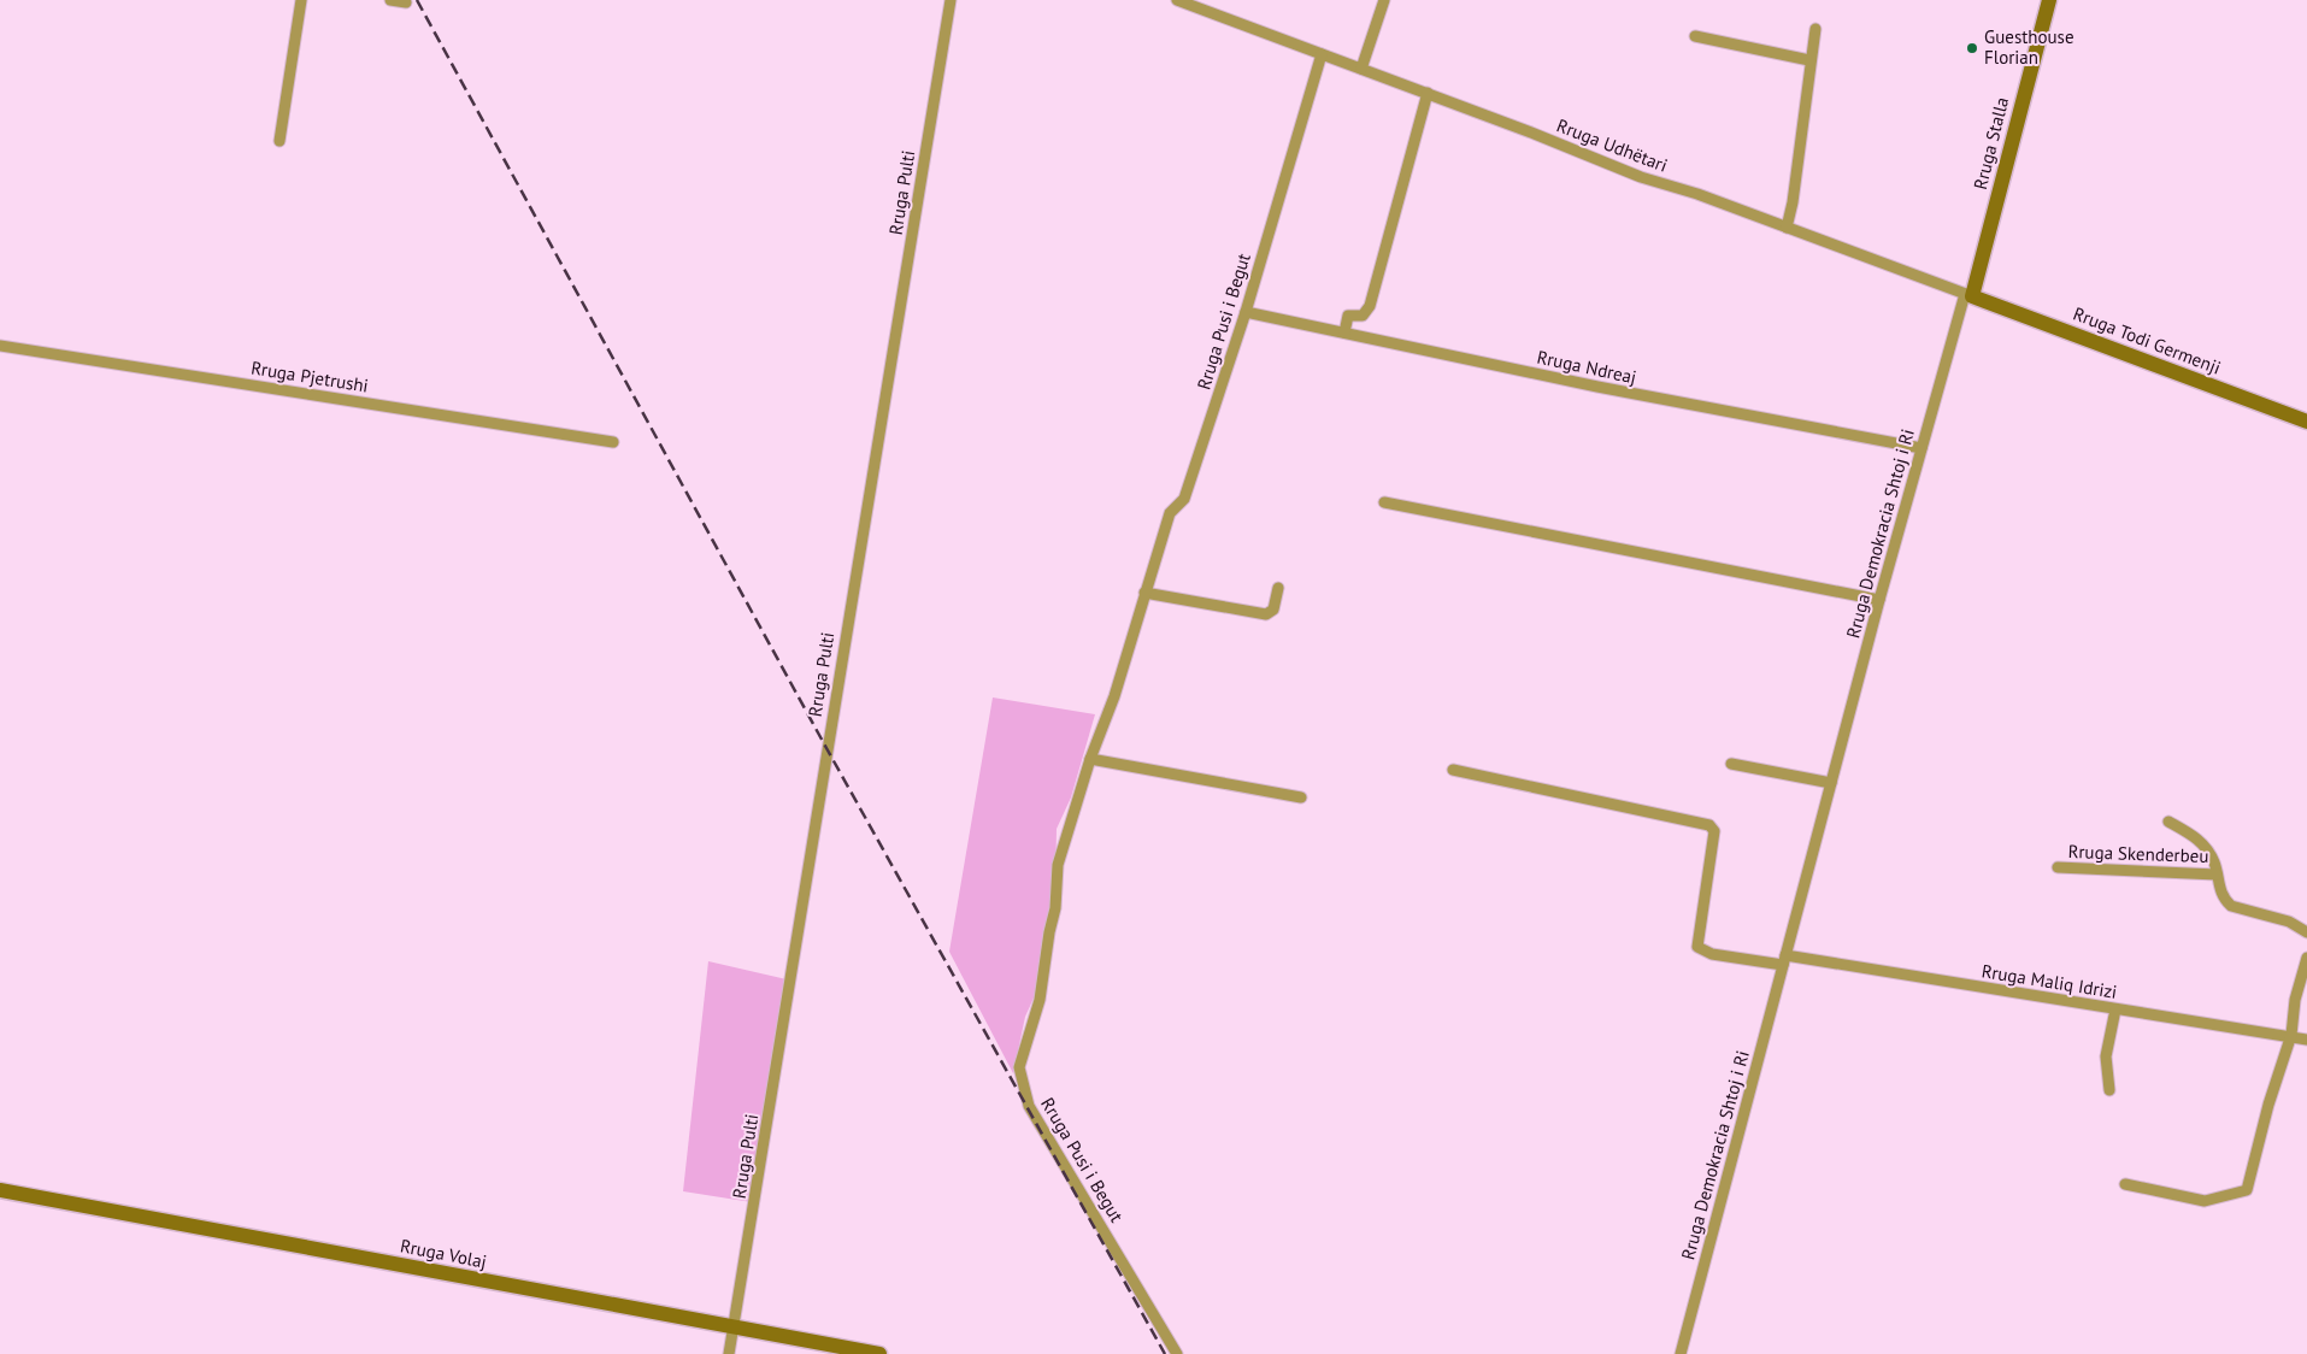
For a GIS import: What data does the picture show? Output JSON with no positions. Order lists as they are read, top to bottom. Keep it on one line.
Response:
{"streets":{"street":["Rruga Stalla","Rruga Udhëtari","Rruga Pulti","Rruga Pusi i Begut","Rruga Todi Germenji","Rruga Ndreaj","Rruga Pjetrushi","Rruga Demokracia Shtoj i Ri","Rruga Skenderbeu","Rruga Maliq Idrizi","Rruga Volaj"]},"crossings":[["Rruga Stalla","Rruga Udhëtari"],["Rruga Stalla","Rruga Todi Germenji"],["Rruga Stalla","Rruga Demokracia Shtoj i Ri"],["Rruga Udhëtari","Rruga Pusi i Begut"],["Rruga Udhëtari","Rruga Todi Germenji"],["Rruga Udhëtari","Rruga Demokracia Shtoj i Ri"],["Rruga Pulti","Rruga Volaj"],["Rruga Pusi i Begut","Rruga Ndreaj"],["Rruga Todi Germenji","Rruga Demokracia Shtoj i Ri"],["Rruga Ndreaj","Rruga Demokracia Shtoj i Ri"],["Rruga Demokracia Shtoj i Ri","Rruga Maliq Idrizi"]],"places":["Guesthouse Florian"]}
